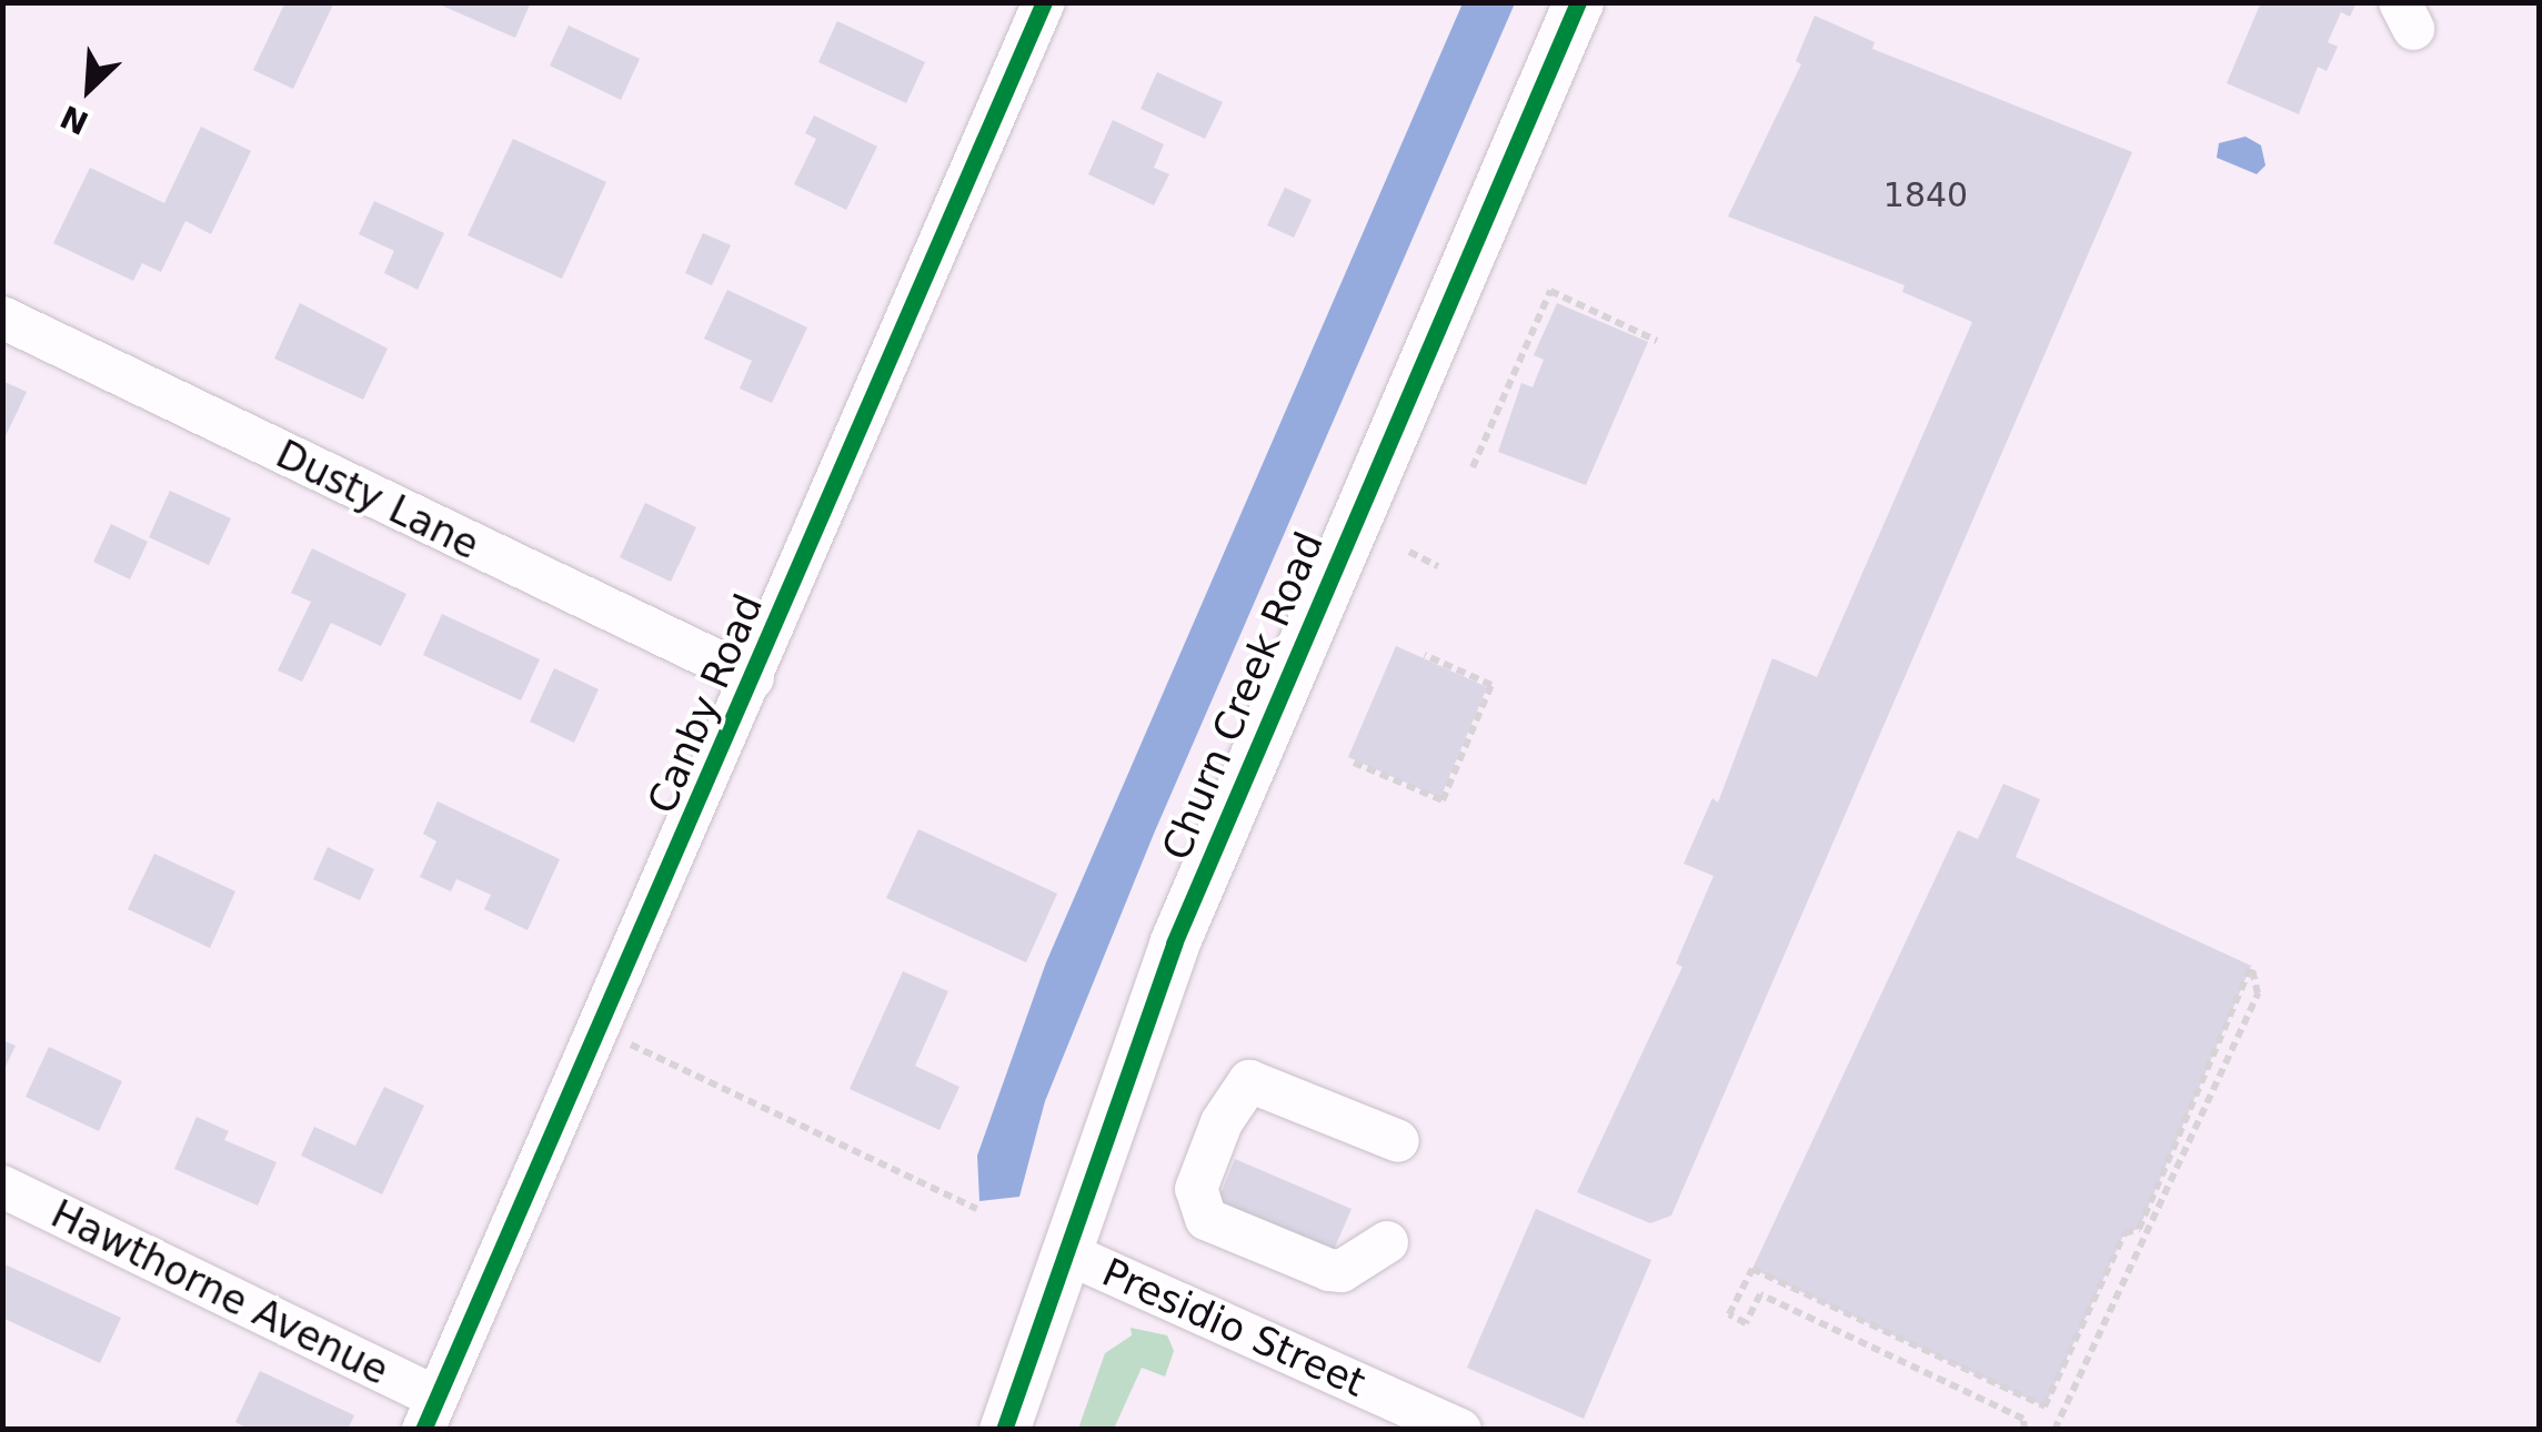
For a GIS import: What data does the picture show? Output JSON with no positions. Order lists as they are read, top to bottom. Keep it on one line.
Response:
{"streets":{"main road":["Churn Creek Road"],"street":["Dusty Lane","Canby Road","Hawthorne Avenue","Presidio Street"]},"crossings":[["Dusty Lane","Canby Road"],["Churn Creek Road","Presidio Street"],["Canby Road","Hawthorne Avenue"]],"house_numbers":["1840"],"north":"bottom left"}
